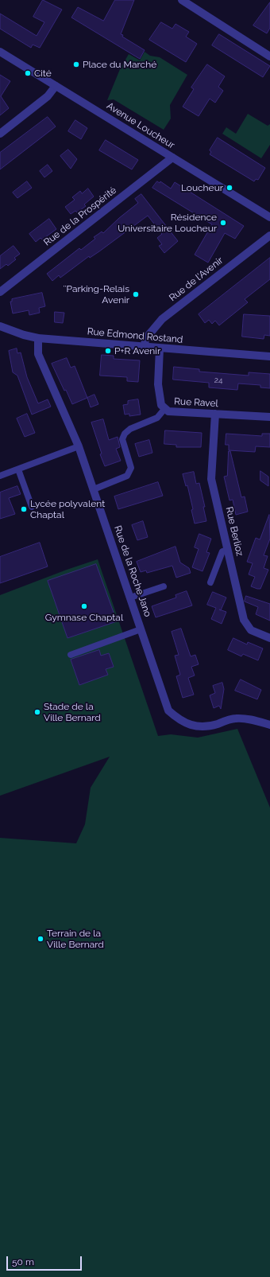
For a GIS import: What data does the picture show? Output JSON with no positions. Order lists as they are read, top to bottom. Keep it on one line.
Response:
{"streets":{"street":["Avenue Loucheur","Rue de la Prospérité","Rue de l'Avenir","Rue Edmond Rostand","Rue Ravel","Rue Berlioz","Rue de la Roche Jano"]},"crossings":[["Avenue Loucheur","Rue de la Prospérité"],["Rue de l'Avenir","Rue Edmond Rostand"],["Rue Edmond Rostand","Rue Ravel"],["Rue Edmond Rostand","Rue de la Roche Jano"],["Rue Ravel","Rue Berlioz"]],"places":["Place du Marché","Cité","Loucheur","Résidence Universitaire Loucheur","¨Parking-Relais Avenir","P+R Avenir","Lycée polyvalent Chaptal","Gymnase Chaptal","Stade de la Ville Bernard","Terrain de la Ville Bernard"],"house_numbers":["24"],"scale_bar":"50 m"}
